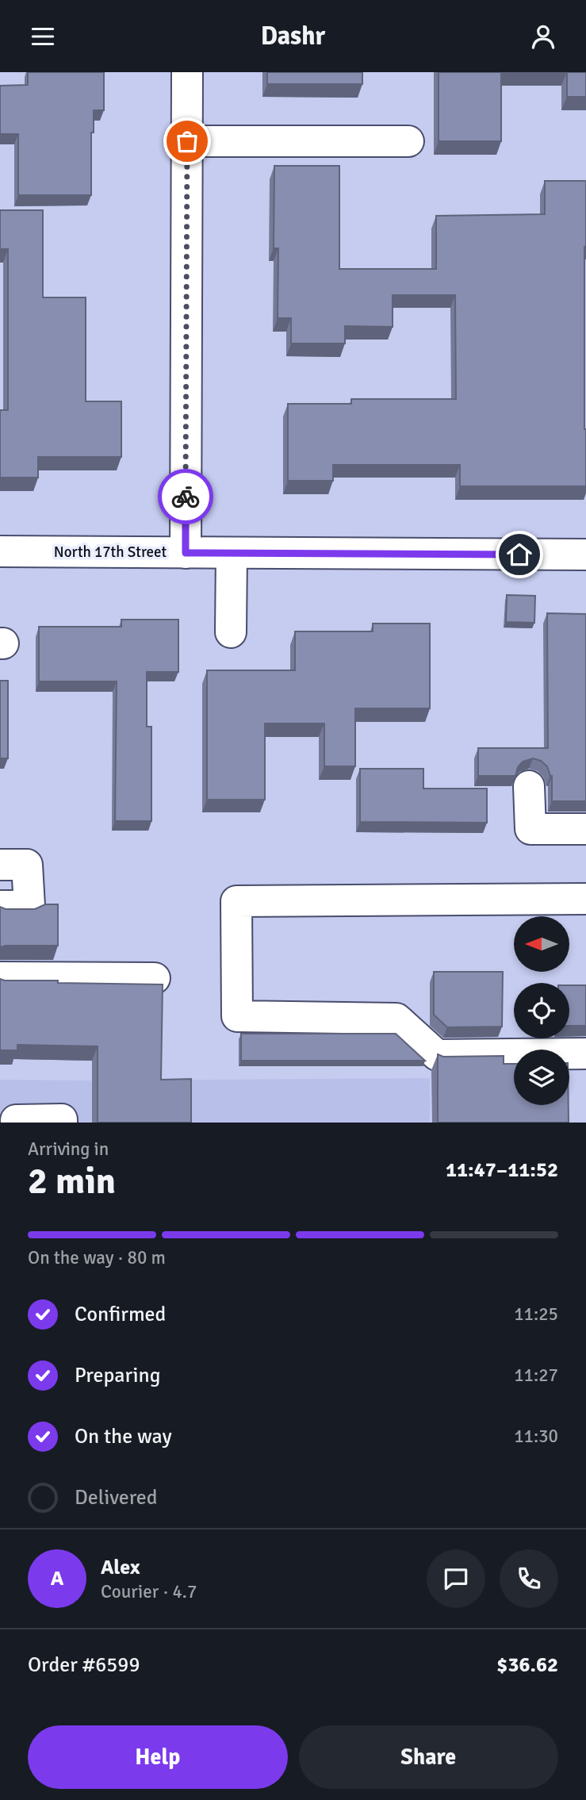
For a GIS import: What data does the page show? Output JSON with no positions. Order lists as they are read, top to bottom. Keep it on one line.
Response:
{"streets":{"street":["North 17th Street"]},"north":"left","page":{"header":"Dashr","heading":["2 min","Arriving in","11:47–11:52"],"panel":["Alex","Courier · 4.7","Order #6599","$36.62"],"bar":"On the way · 80 m","list":[["Confirmed","11:25"],["Preparing","11:27"],["On the way","11:30"],"Delivered"],"round":"A","buttons":["Help","Share"]}}
